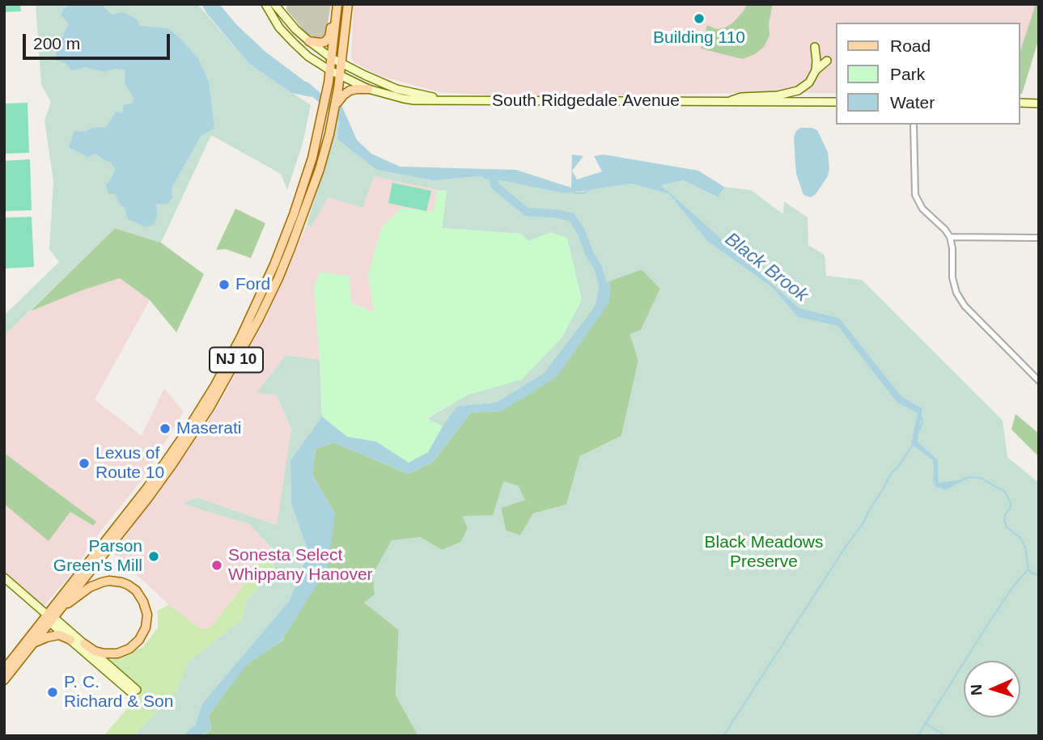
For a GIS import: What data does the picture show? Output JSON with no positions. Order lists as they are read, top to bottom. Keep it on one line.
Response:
{"streets":{"main road":["South Ridgedale Avenue","NJ 10"]},"crossings":[["South Ridgedale Avenue","NJ 10"]],"water":["Black Brook"],"parks":["Black Meadows Preserve"],"places":["Building 110","Ford","Maserati","Lexus of Route 10","Parson Green's Mill","Sonesta Select Whippany Hanover","P. C. Richard & Son"],"legend":["Road","Park","Water"],"scale_bar":"200 m","north":"left"}
